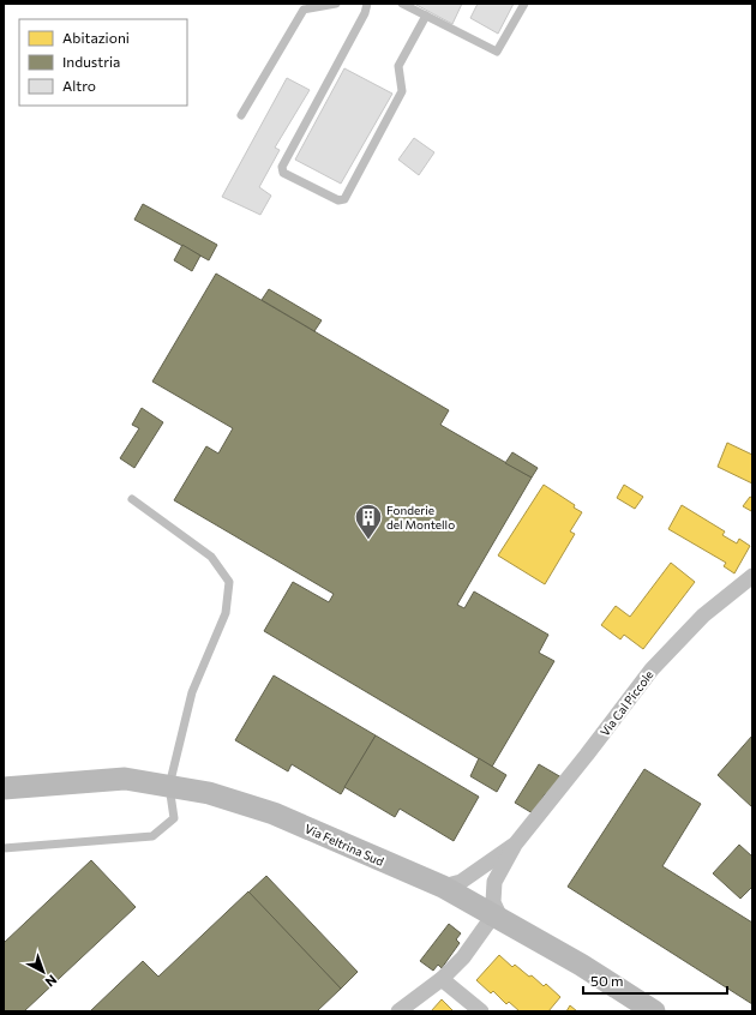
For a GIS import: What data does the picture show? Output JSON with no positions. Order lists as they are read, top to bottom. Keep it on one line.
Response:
{"streets":{"main road":["Via Feltrina Sud"],"street":["Via Cal Piccole"]},"crossings":[["Via Cal Piccole","Via Feltrina Sud"]],"places":{"building":["Fonderie del Montello"]},"legend":["Abitazioni","Industria","Altro"],"scale_bar":"50 m","north":"bottom right"}
